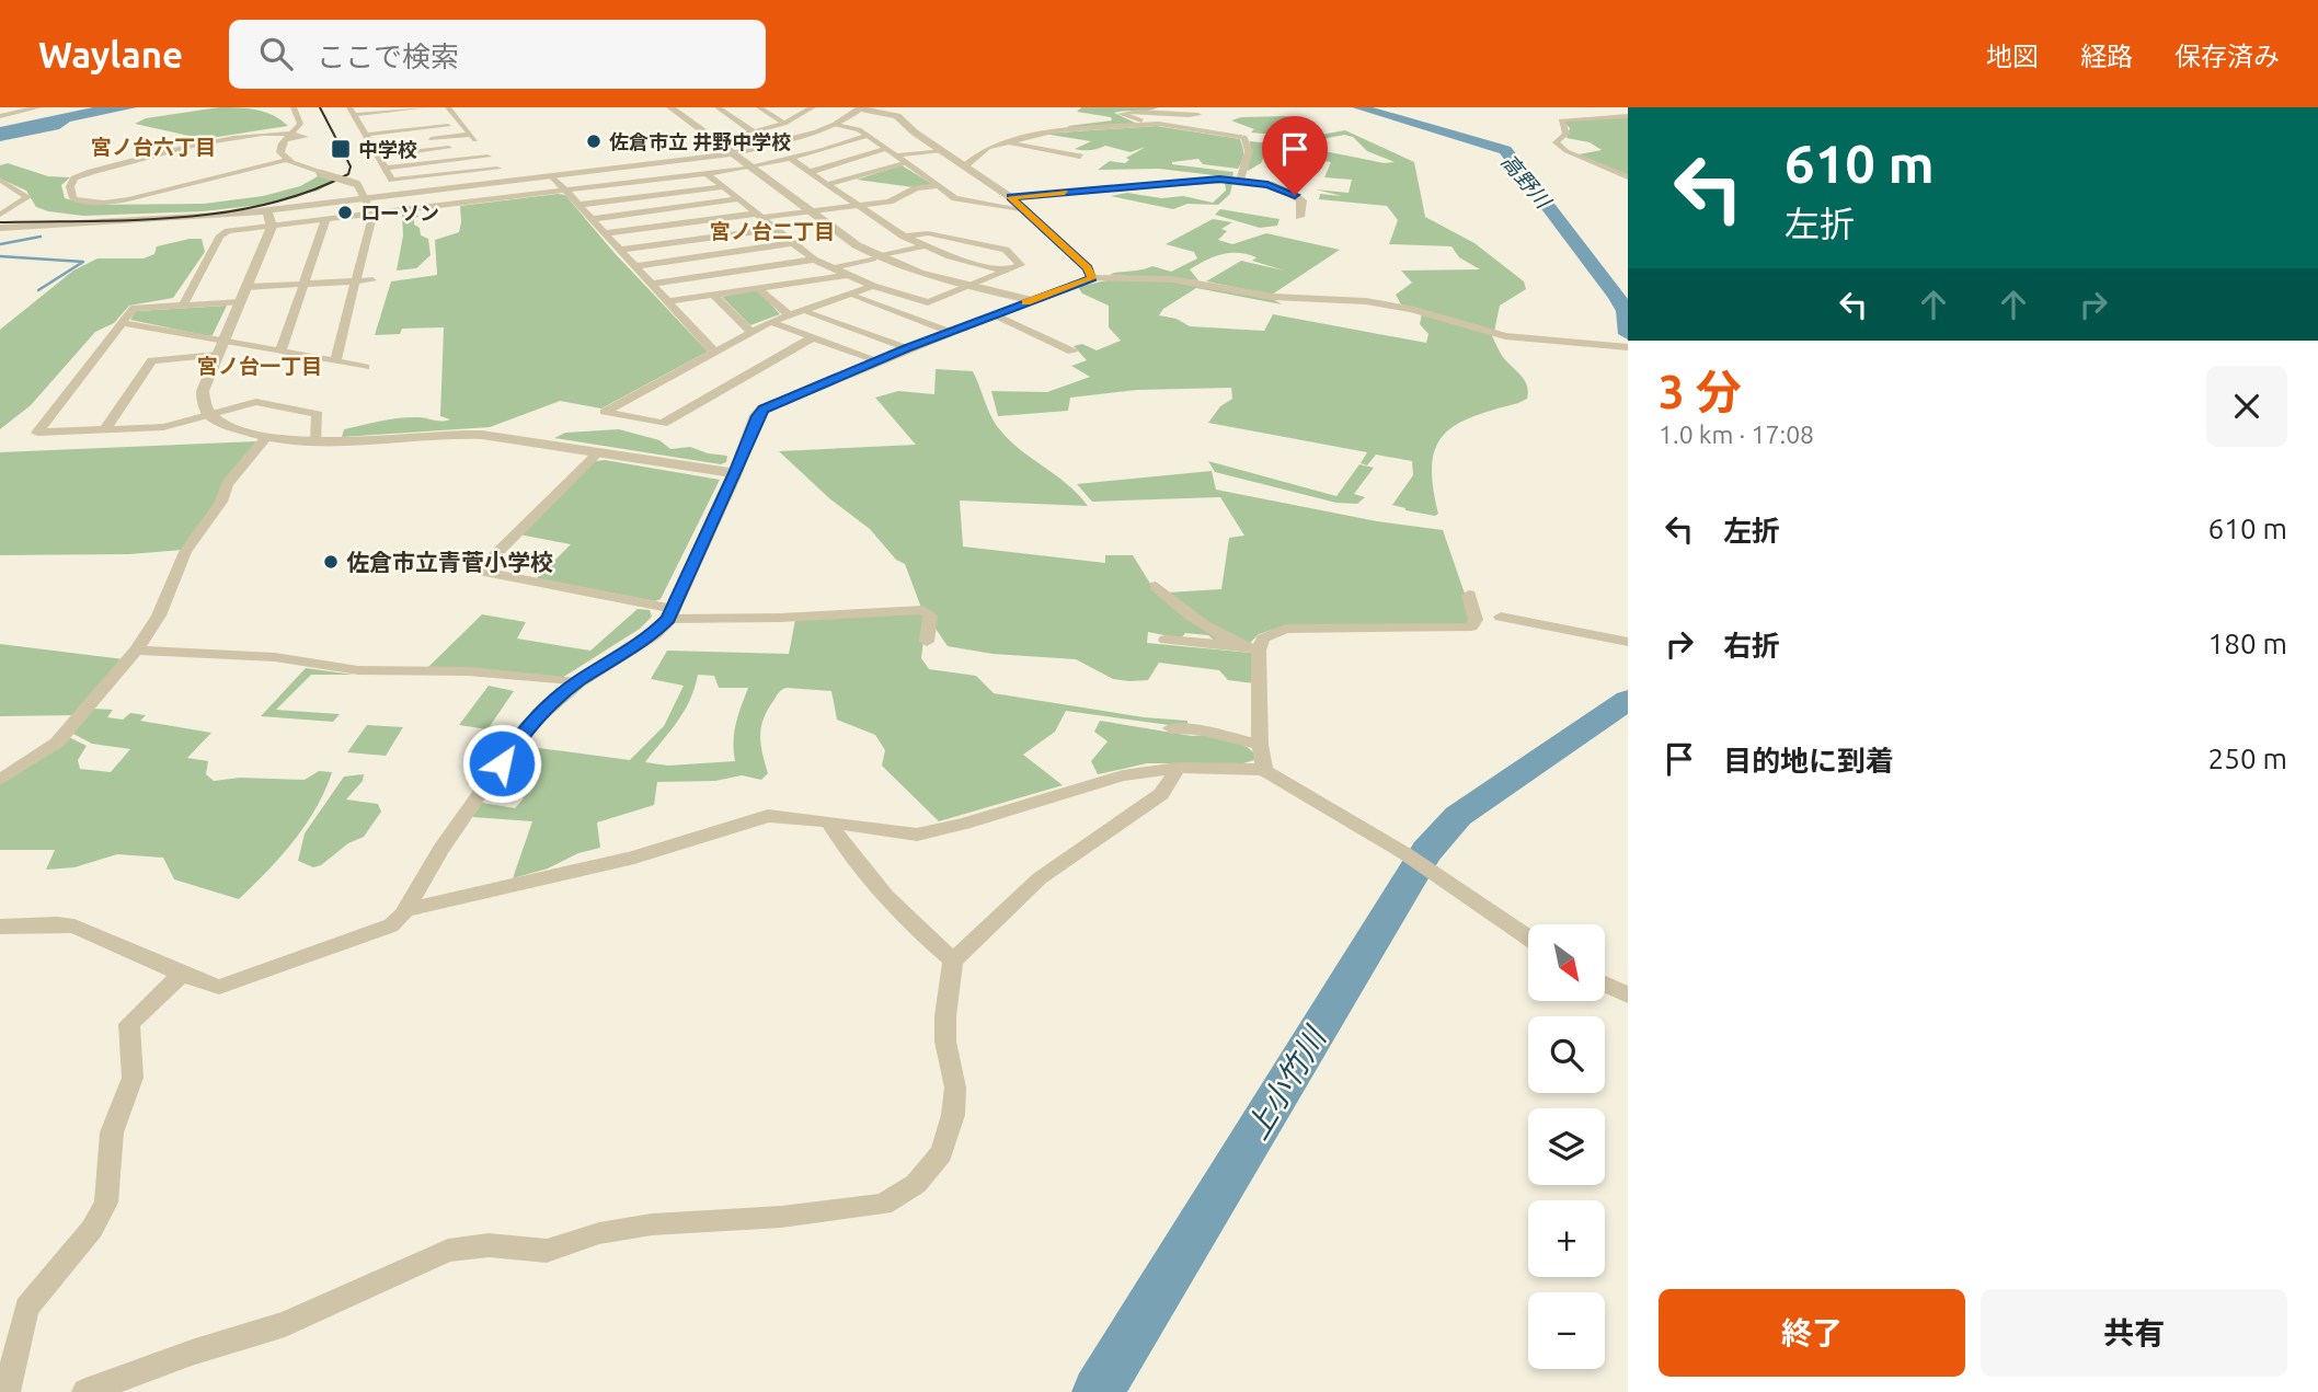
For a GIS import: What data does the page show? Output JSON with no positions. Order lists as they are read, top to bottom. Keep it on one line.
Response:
{"districts":["宮ノ台六丁目","宮ノ台二丁目","宮ノ台一丁目"],"water":["高野川","上小竹川"],"places":{"other":["佐倉市立 井野中学校","ローソン","佐倉市立青菅小学校"],"transit":["中学校"]},"north":"bottom right","page":{"header":"Waylane","search":"ここで検索","nav":["地図","経路","保存済み"],"turn":["610 m","左折"],"heading":["3 分","1.0 km · 17:08"],"list":[{"name":"左折","value":"610 m"},{"name":"右折","value":"180 m"},{"name":"目的地に到着","value":"250 m"}],"map_buttons":["+","−"],"buttons":["終了","共有"]}}
